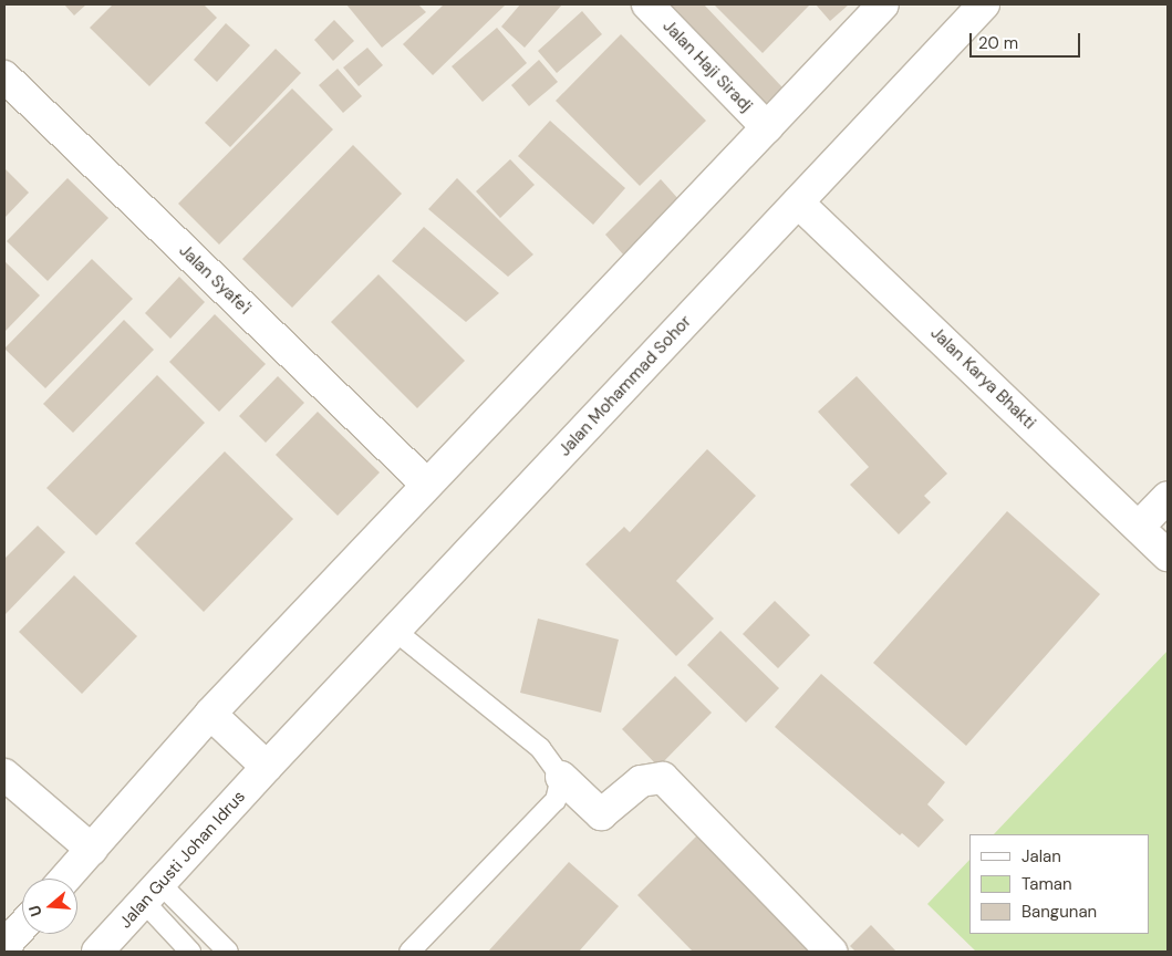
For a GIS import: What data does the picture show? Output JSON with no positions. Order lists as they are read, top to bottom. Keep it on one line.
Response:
{"streets":{"street":["Jalan Haji Siradj","Jalan Syafe'i","Jalan Karya Bhakti","Jalan Mohammad Sohor","Jalan Gusti Johan Idrus"]},"crossings":[["Jalan Karya Bhakti","Jalan Mohammad Sohor"],["Jalan Mohammad Sohor","Jalan Gusti Johan Idrus"]],"legend":["Jalan","Taman","Bangunan"],"scale_bar":"20 m","north":"left"}
